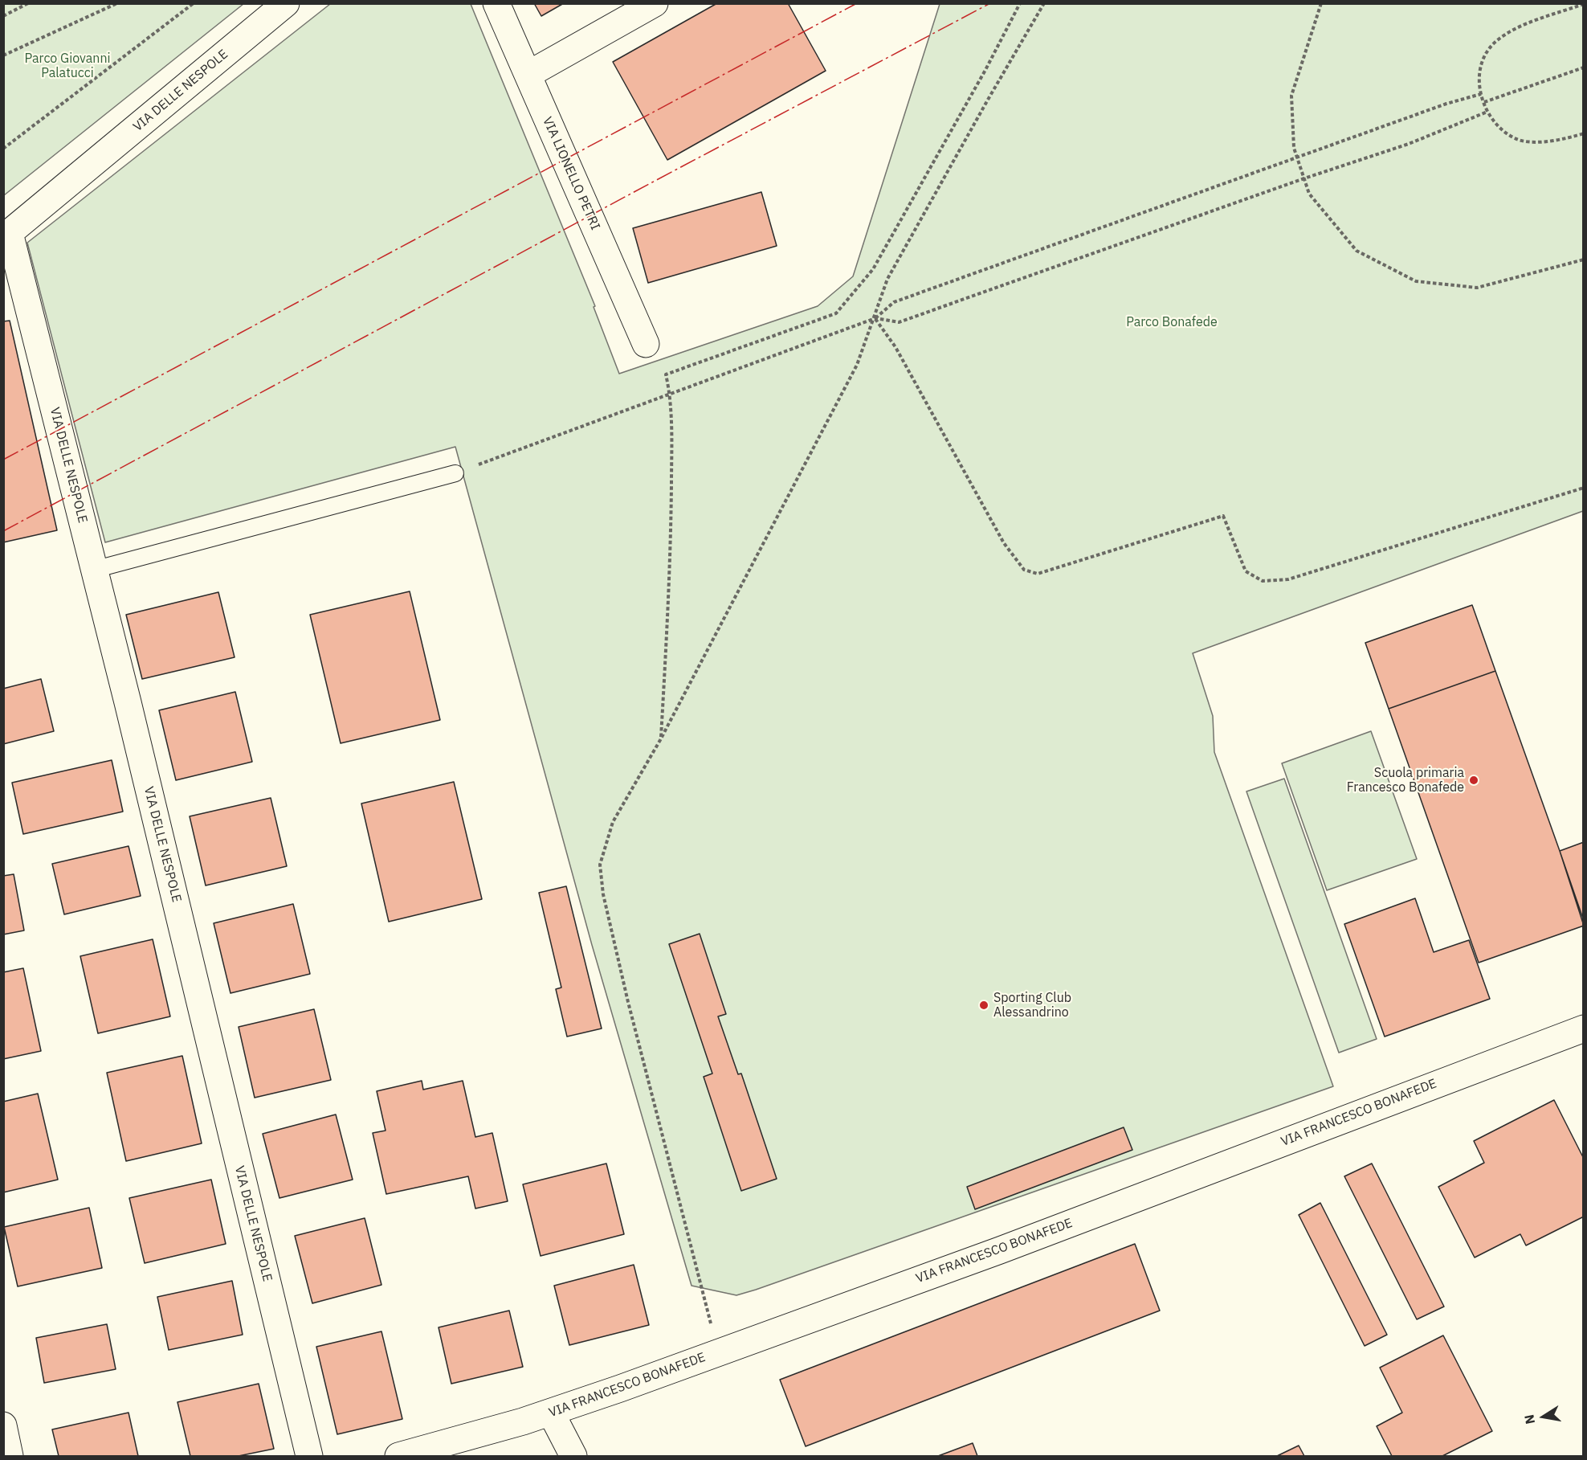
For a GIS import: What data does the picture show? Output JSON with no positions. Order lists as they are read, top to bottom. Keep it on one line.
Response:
{"streets":{"street":["VIA DELLE NESPOLE","VIA LIONELLO PETRI","VIA FRANCESCO BONAFEDE"]},"parks":["Parco Giovanni Palatucci","Parco Bonafede"],"places":["Scuola primaria Francesco Bonafede","Sporting Club Alessandrino"],"north":"left"}
